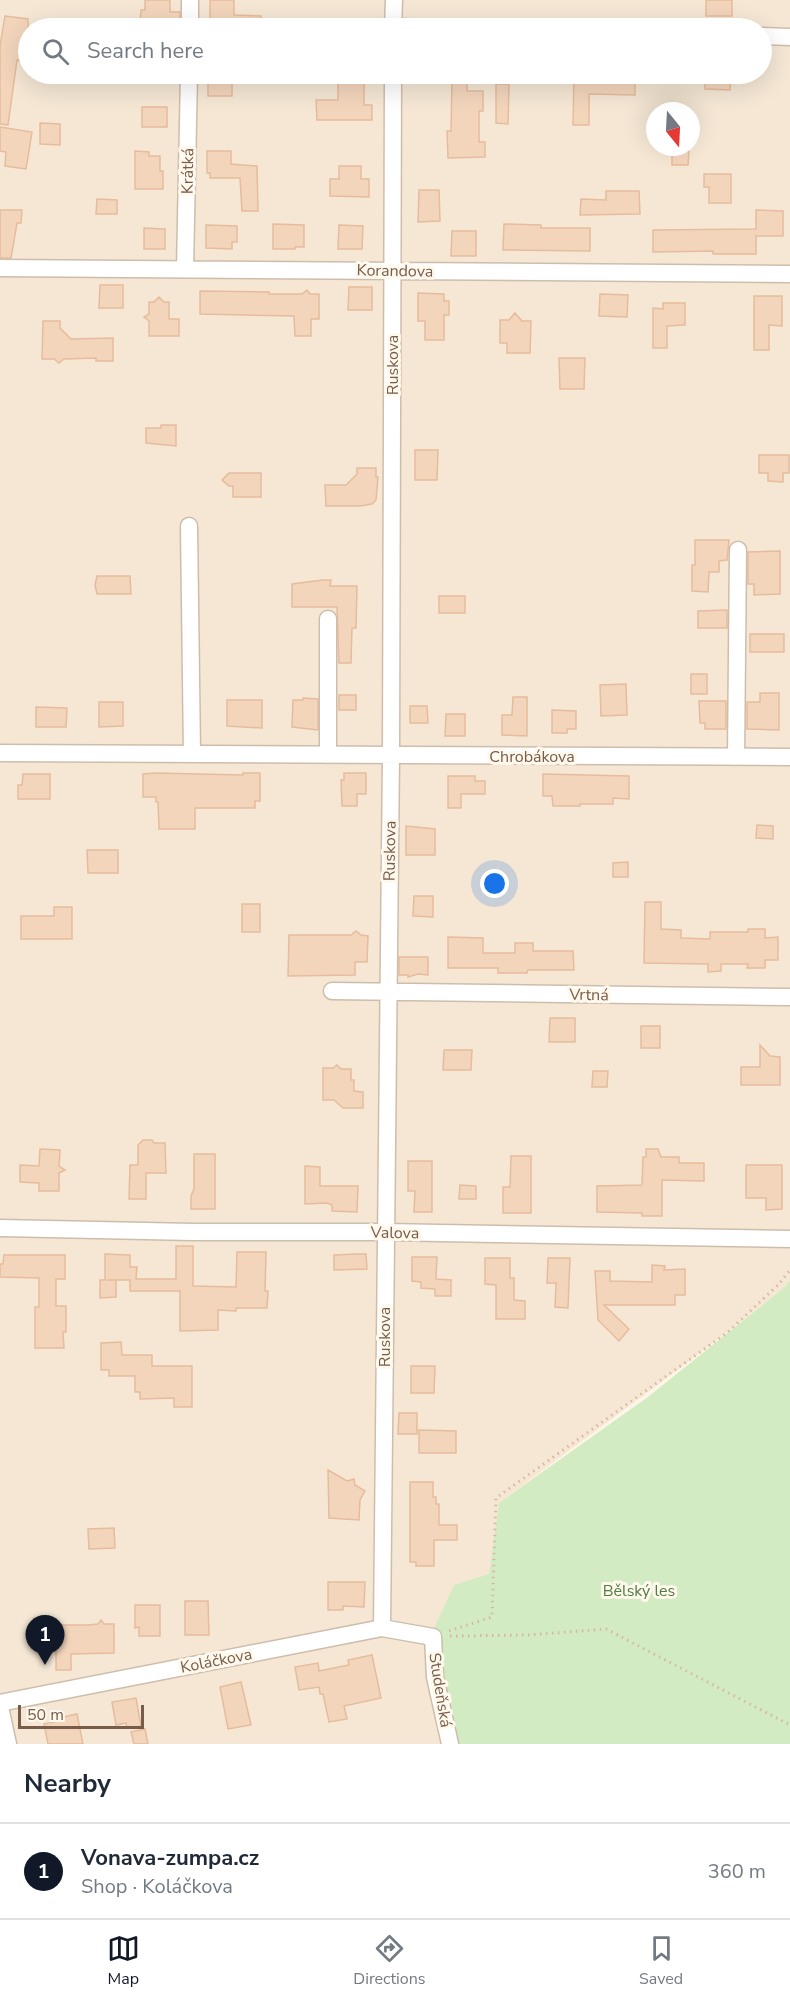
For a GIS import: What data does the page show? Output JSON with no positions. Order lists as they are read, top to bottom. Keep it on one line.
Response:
{"streets":{"street":["Krátká","Korandova","Ruskova","Chrobákova","Vrtná","Valova","Koláčkova","Studeňská"]},"crossings":[["Krátká","Korandova"],["Korandova","Ruskova"],["Ruskova","Chrobákova"],["Ruskova","Vrtná"],["Ruskova","Valova"],["Ruskova","Koláčkova"],["Koláčkova","Studeňská"]],"parks":["Bělský les"],"scale_bar":"50 m","north":"bottom","page":{"search":"Search here","pins":"1","scale":"50 m","heading":"Nearby","list":[{"mark":"1","name":"Vonava-zumpa.cz","note":"Shop · Koláčkova","value":"360 m"}],"nav":["Map","Directions","Saved"]}}
